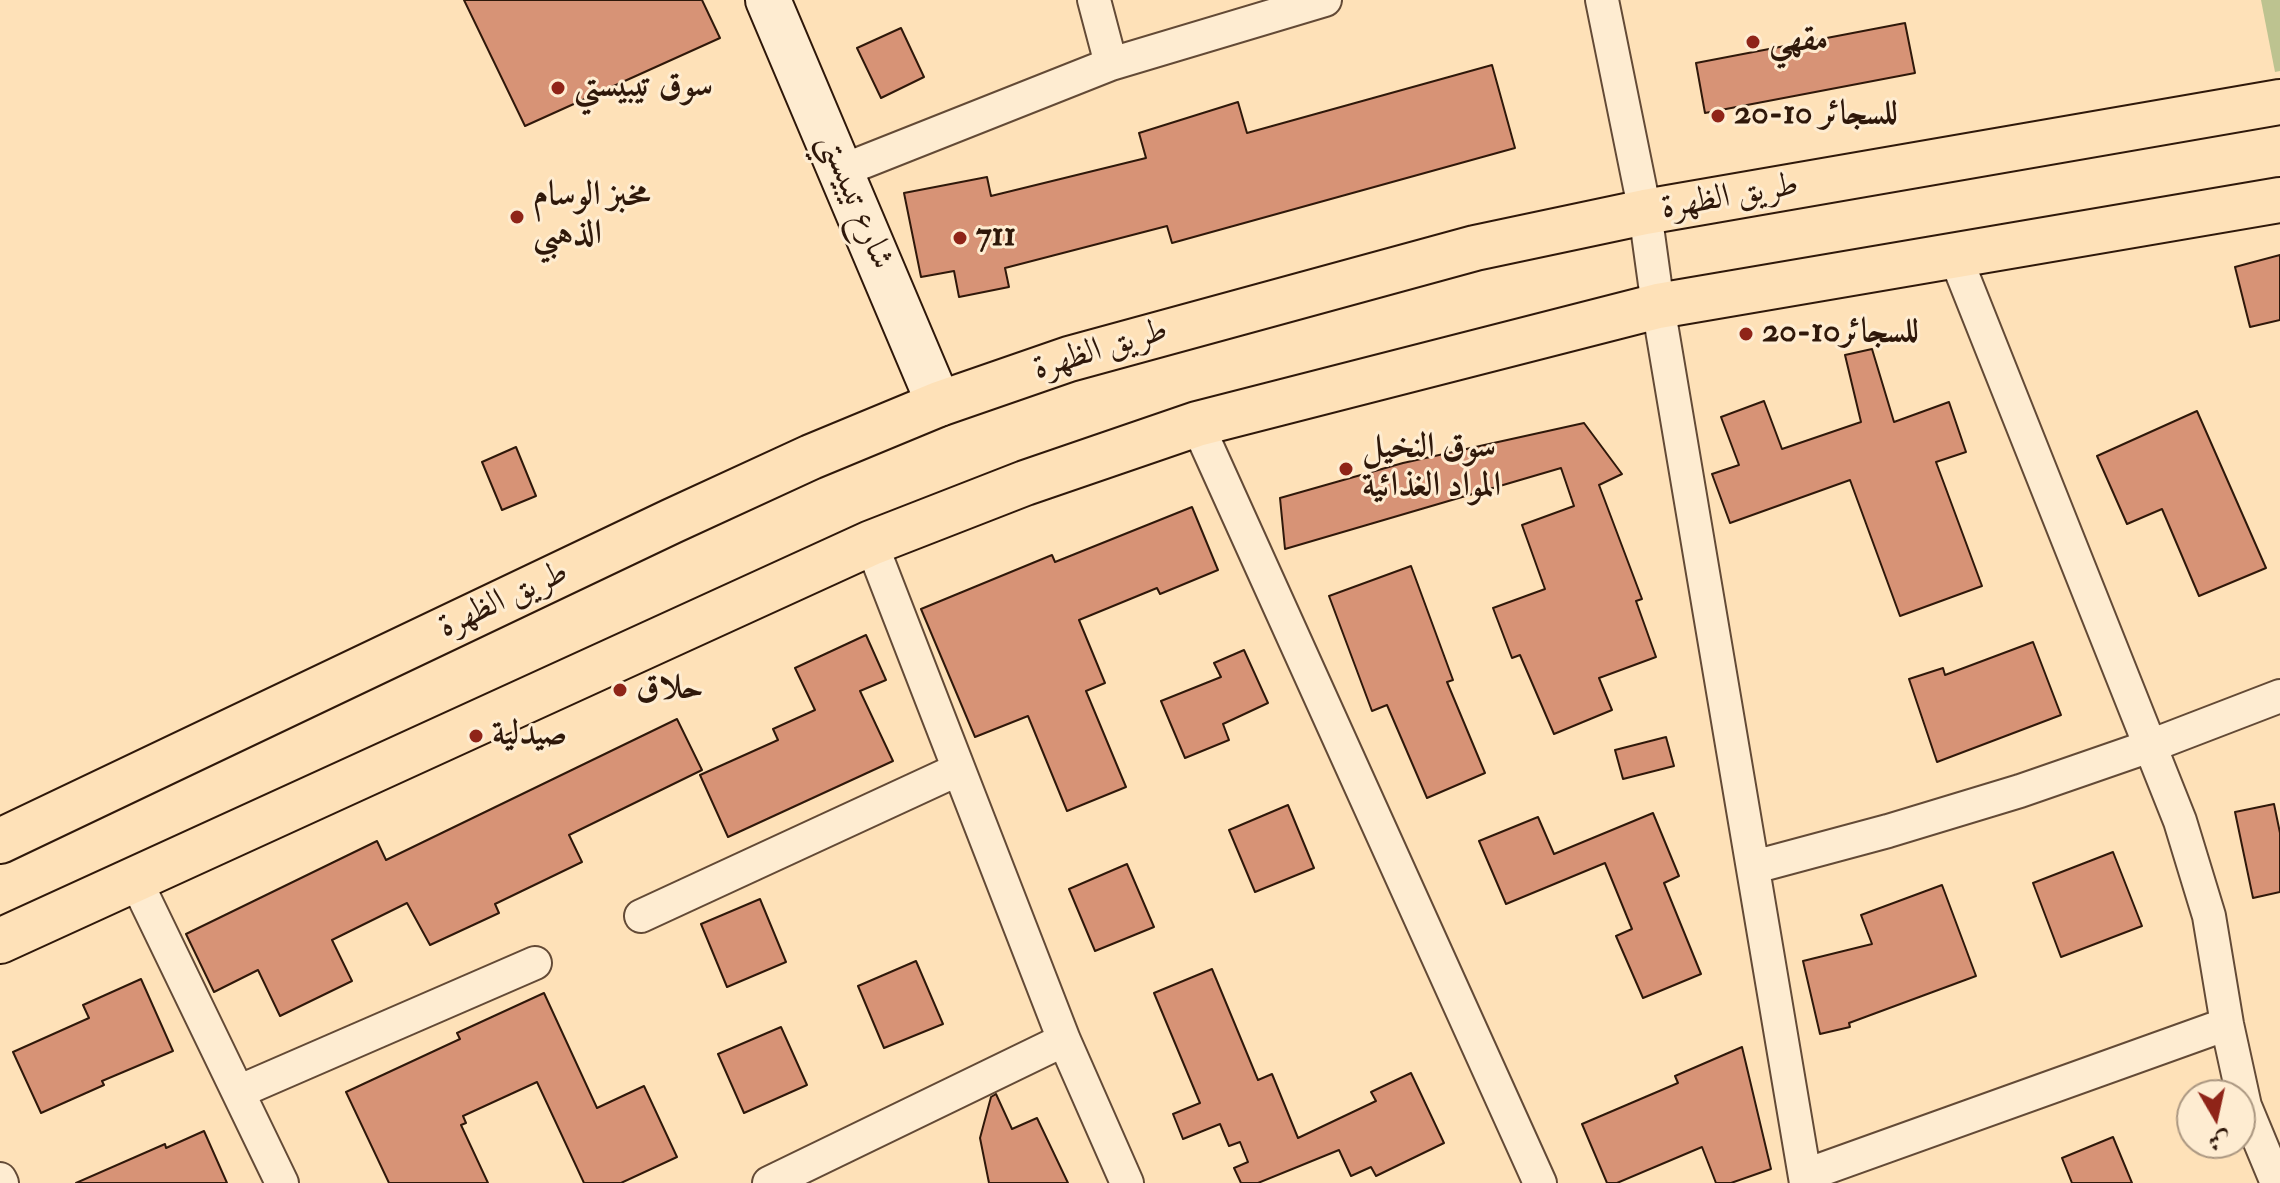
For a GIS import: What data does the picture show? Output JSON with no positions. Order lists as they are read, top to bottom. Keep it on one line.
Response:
{"streets":{"main road":["طريق الظهرة","شارع تيبيستي"]},"crossings":[["طريق الظهرة","شارع تيبيستي"]],"places":["مقهي","سوق تيبيستي","20-10 للسجائر","مخبز الوسام الذهبي","711","20-10للسجائر","سوق النخيل المواد الغذائية","حلاق","صيدلية"],"north":"bottom"}
